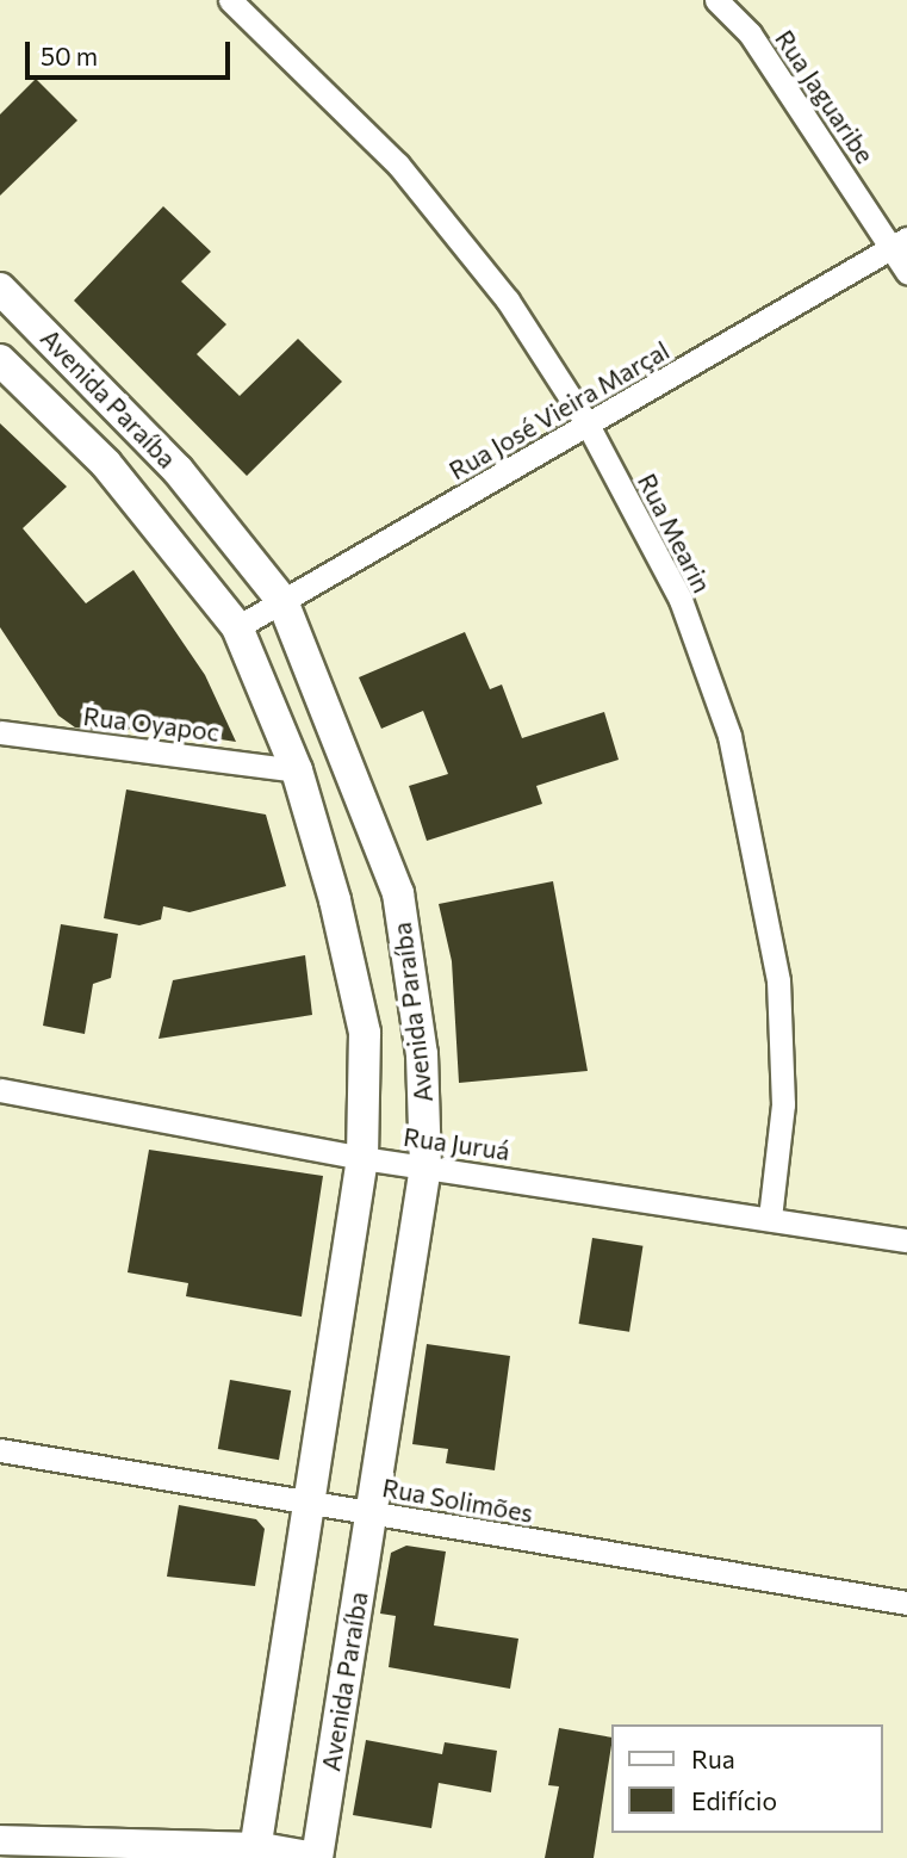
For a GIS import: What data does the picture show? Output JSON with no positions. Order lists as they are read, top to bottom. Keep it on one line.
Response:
{"streets":{"main road":["Avenida Paraíba"],"street":["Rua Jaguaribe","Rua José Vieira Marçal","Rua Mearin","Rua Oyapoc","Rua Juruá","Rua Solimões"]},"crossings":[["Rua Jaguaribe","Rua José Vieira Marçal"],["Avenida Paraíba","Rua José Vieira Marçal"],["Avenida Paraíba","Rua Oyapoc"],["Avenida Paraíba","Rua Juruá"],["Avenida Paraíba","Rua Solimões"],["Rua José Vieira Marçal","Rua Mearin"],["Rua Mearin","Rua Juruá"]],"legend":["Rua","Edifício"],"scale_bar":"50 m"}
